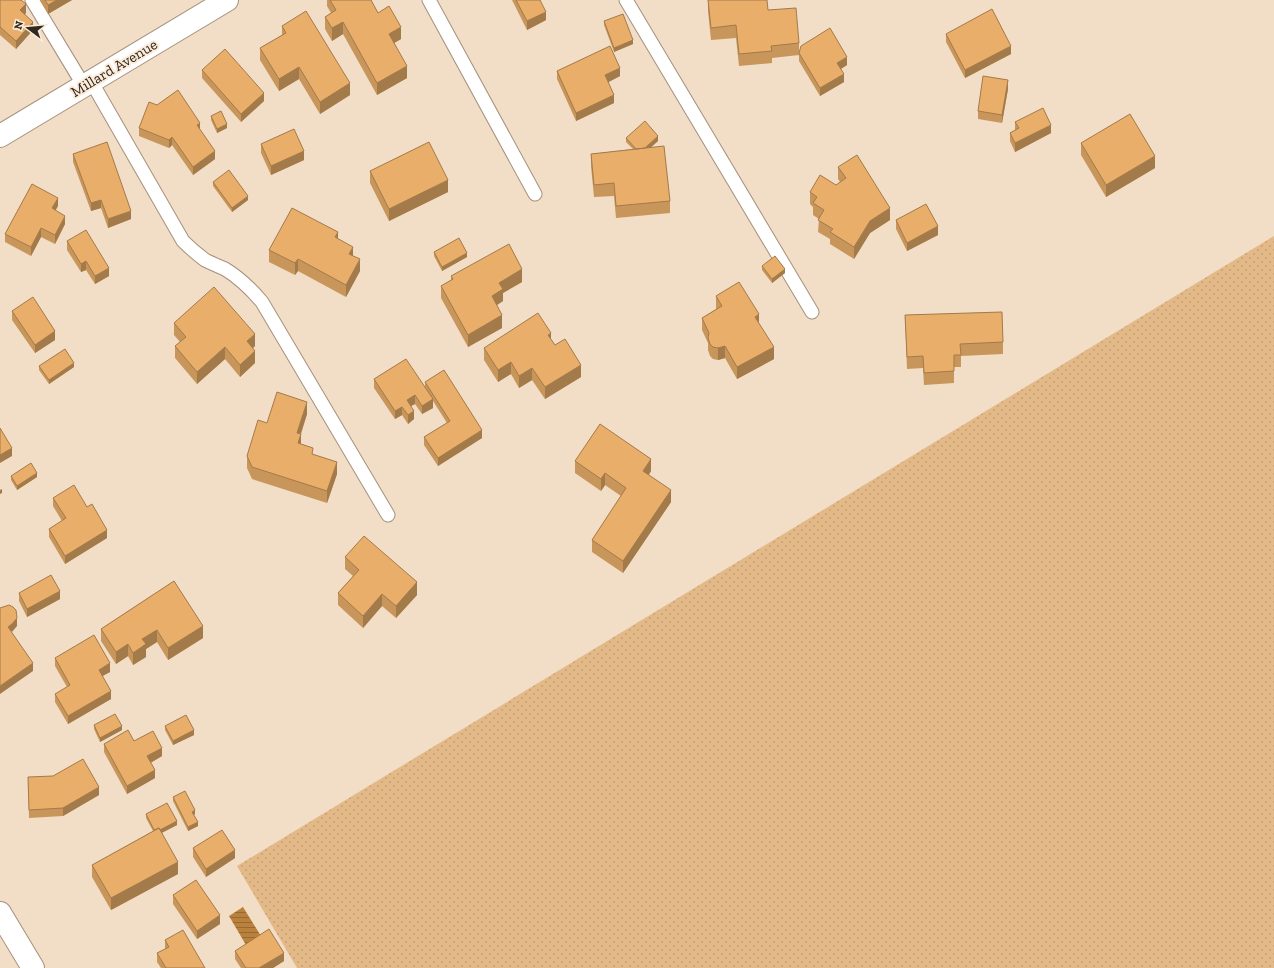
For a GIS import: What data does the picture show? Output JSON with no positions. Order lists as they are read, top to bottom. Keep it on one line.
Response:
{"streets":{"street":["Millard Avenue"]},"north":"left"}
